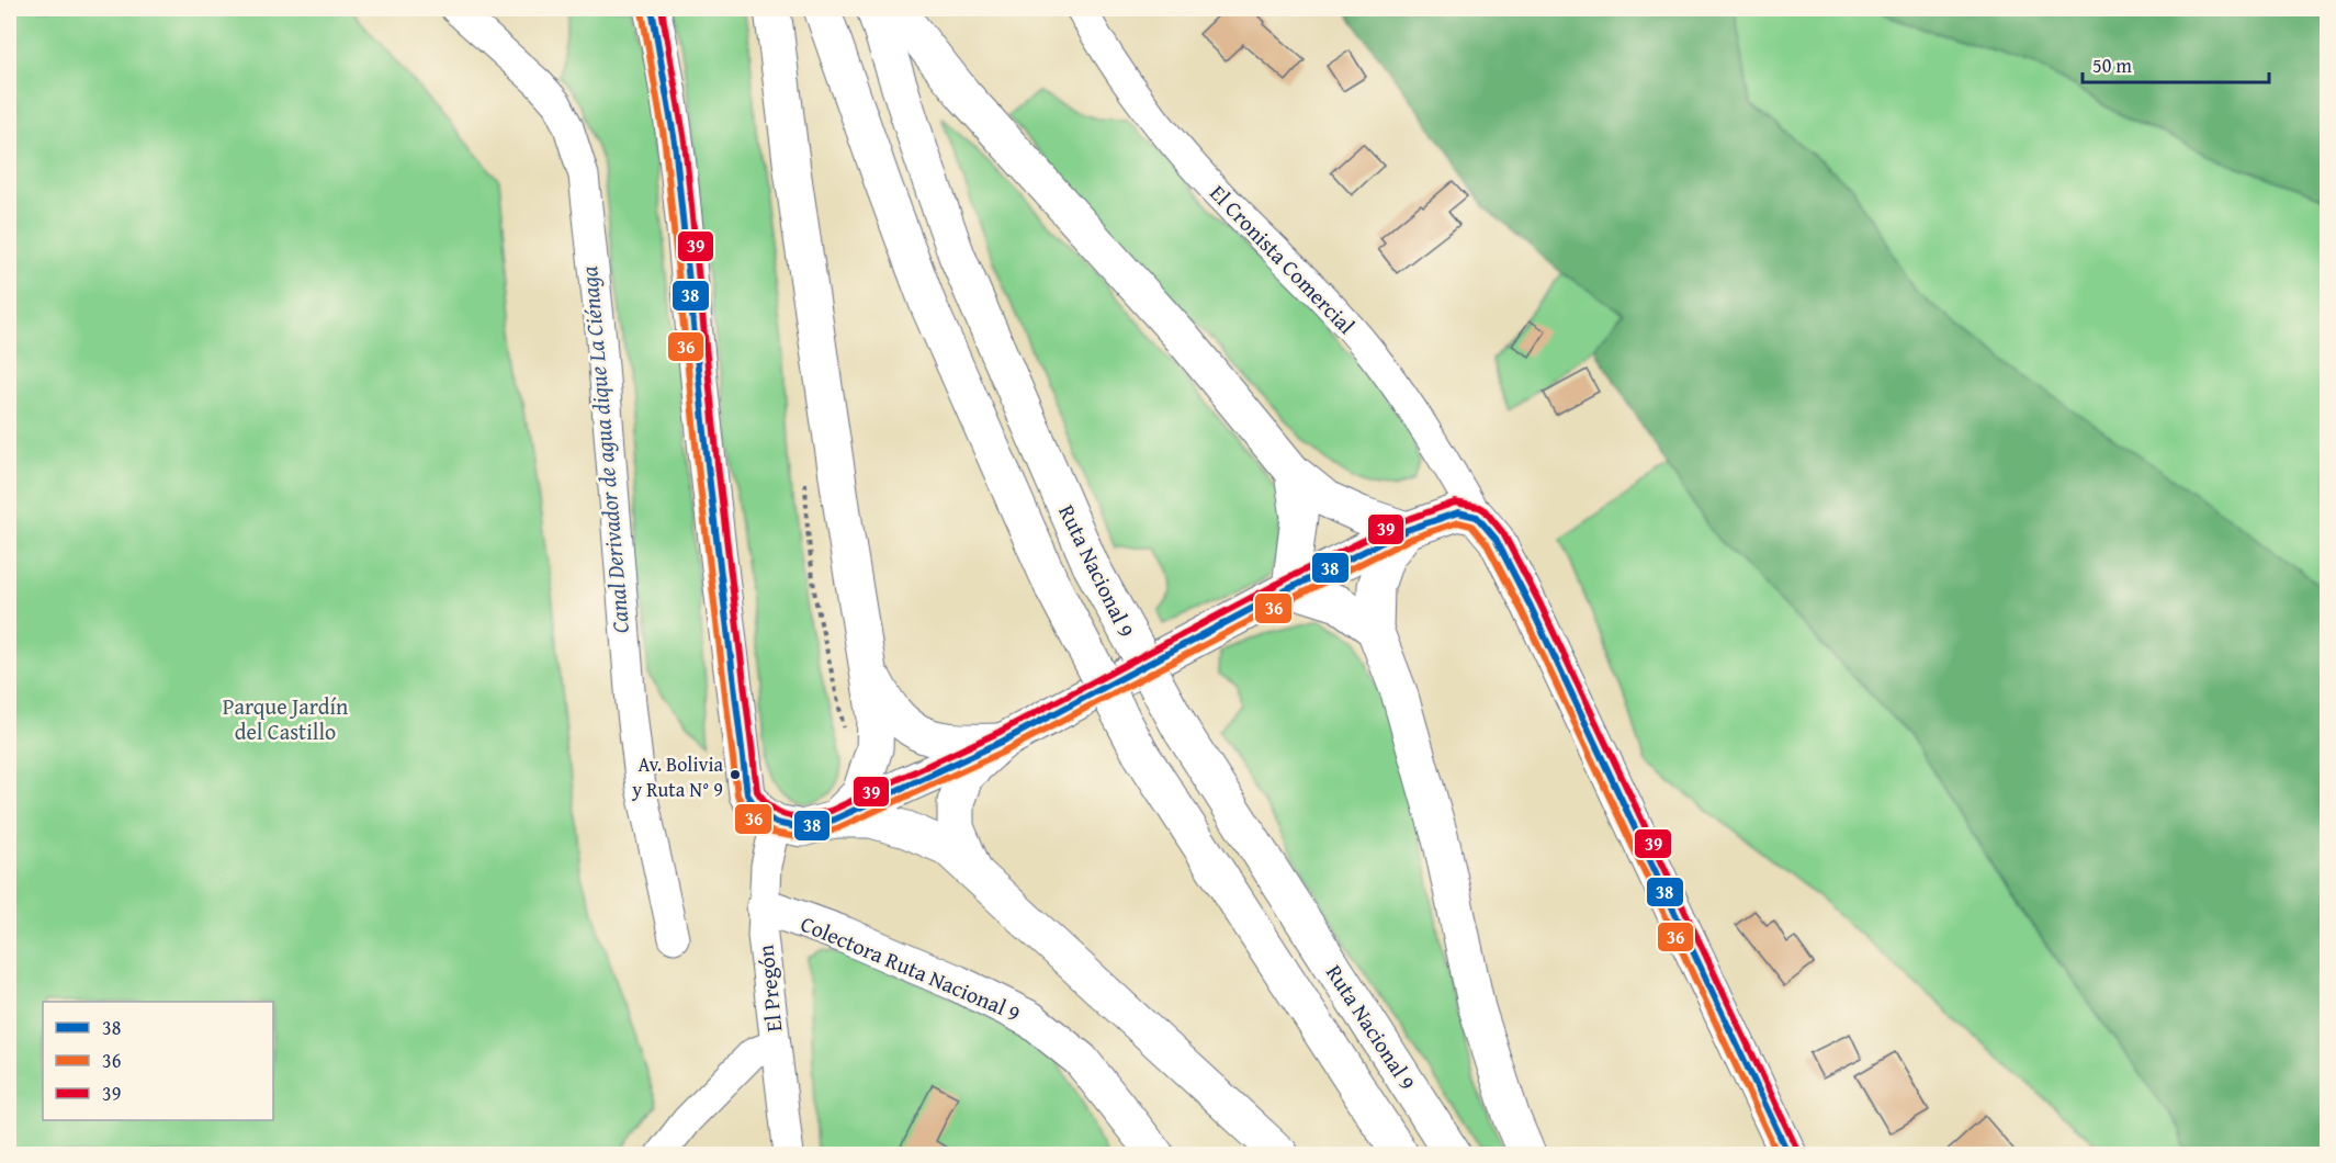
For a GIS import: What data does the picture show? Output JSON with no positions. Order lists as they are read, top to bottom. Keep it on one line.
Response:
{"streets":{"main road":["Ruta Nacional 9","Colectora Ruta Nacional 9"],"street":["El Cronista Comercial","El Pregón"]},"crossings":[["Colectora Ruta Nacional 9","El Pregón"]],"water":["Canal Derivador de agua dique La Ciénaga"],"parks":["Parque Jardín del Castillo"],"places":["Av. Bolivia y Ruta N° 9"],"lines":["transit line 38","transit line 39","transit line 36"],"legend":["38","36","39"],"scale_bar":"50 m"}
